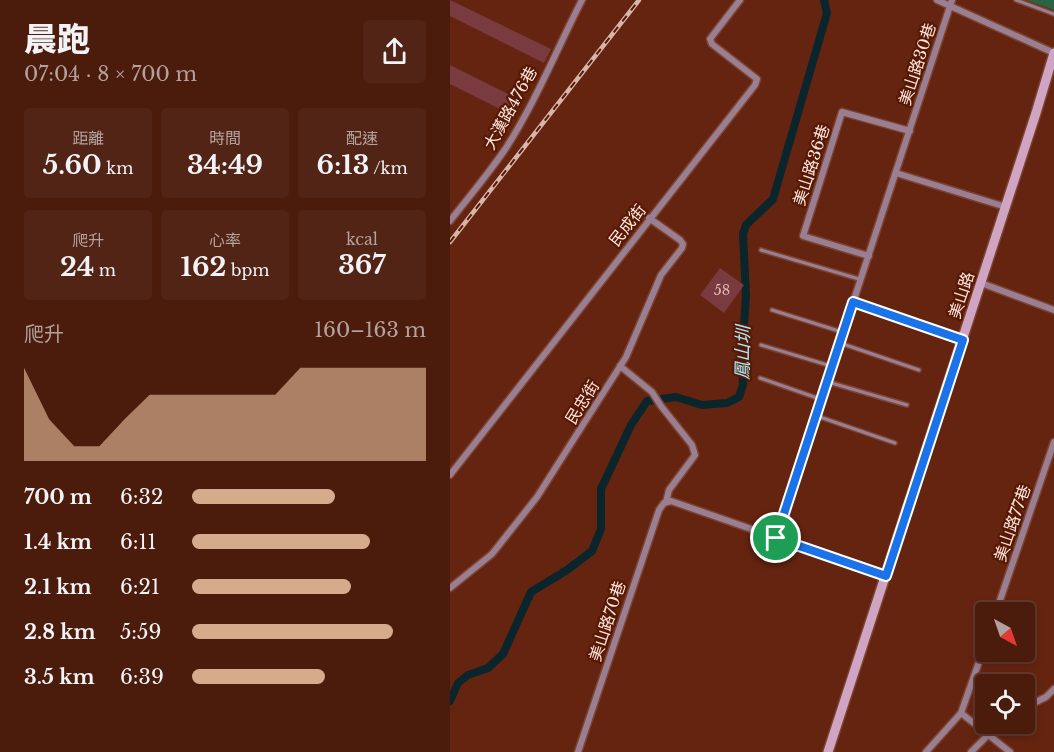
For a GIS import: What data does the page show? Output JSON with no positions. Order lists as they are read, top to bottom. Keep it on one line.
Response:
{"streets":{"street":["美山路30巷","大漢路476巷","美山路36巷","民成街","美山路","民忠街","美山路77巷","美山路70巷"]},"crossings":[["美山路30巷","美山路36巷"],["美山路30巷","美山路"],["民成街","民忠街"],["民忠街","美山路70巷"]],"water":["鳳山圳"],"house_numbers":["58"],"north":"bottom right","page":{"heading":["晨跑","07:04 · 8 × 700 m"],"stats":[["距離","5.60 km"],["時間","34:49"],["配速","6:13 /km"],["爬升","24 m"],["心率","162 bpm"],["kcal","367"]],"chart":["爬升","160–163 m"],"list":[{"name":"700 m","note":"6:32"},{"name":"1.4 km","note":"6:11"},{"name":"2.1 km","note":"6:21"},{"name":"2.8 km","note":"5:59"},{"name":"3.5 km","note":"6:39"}]}}
